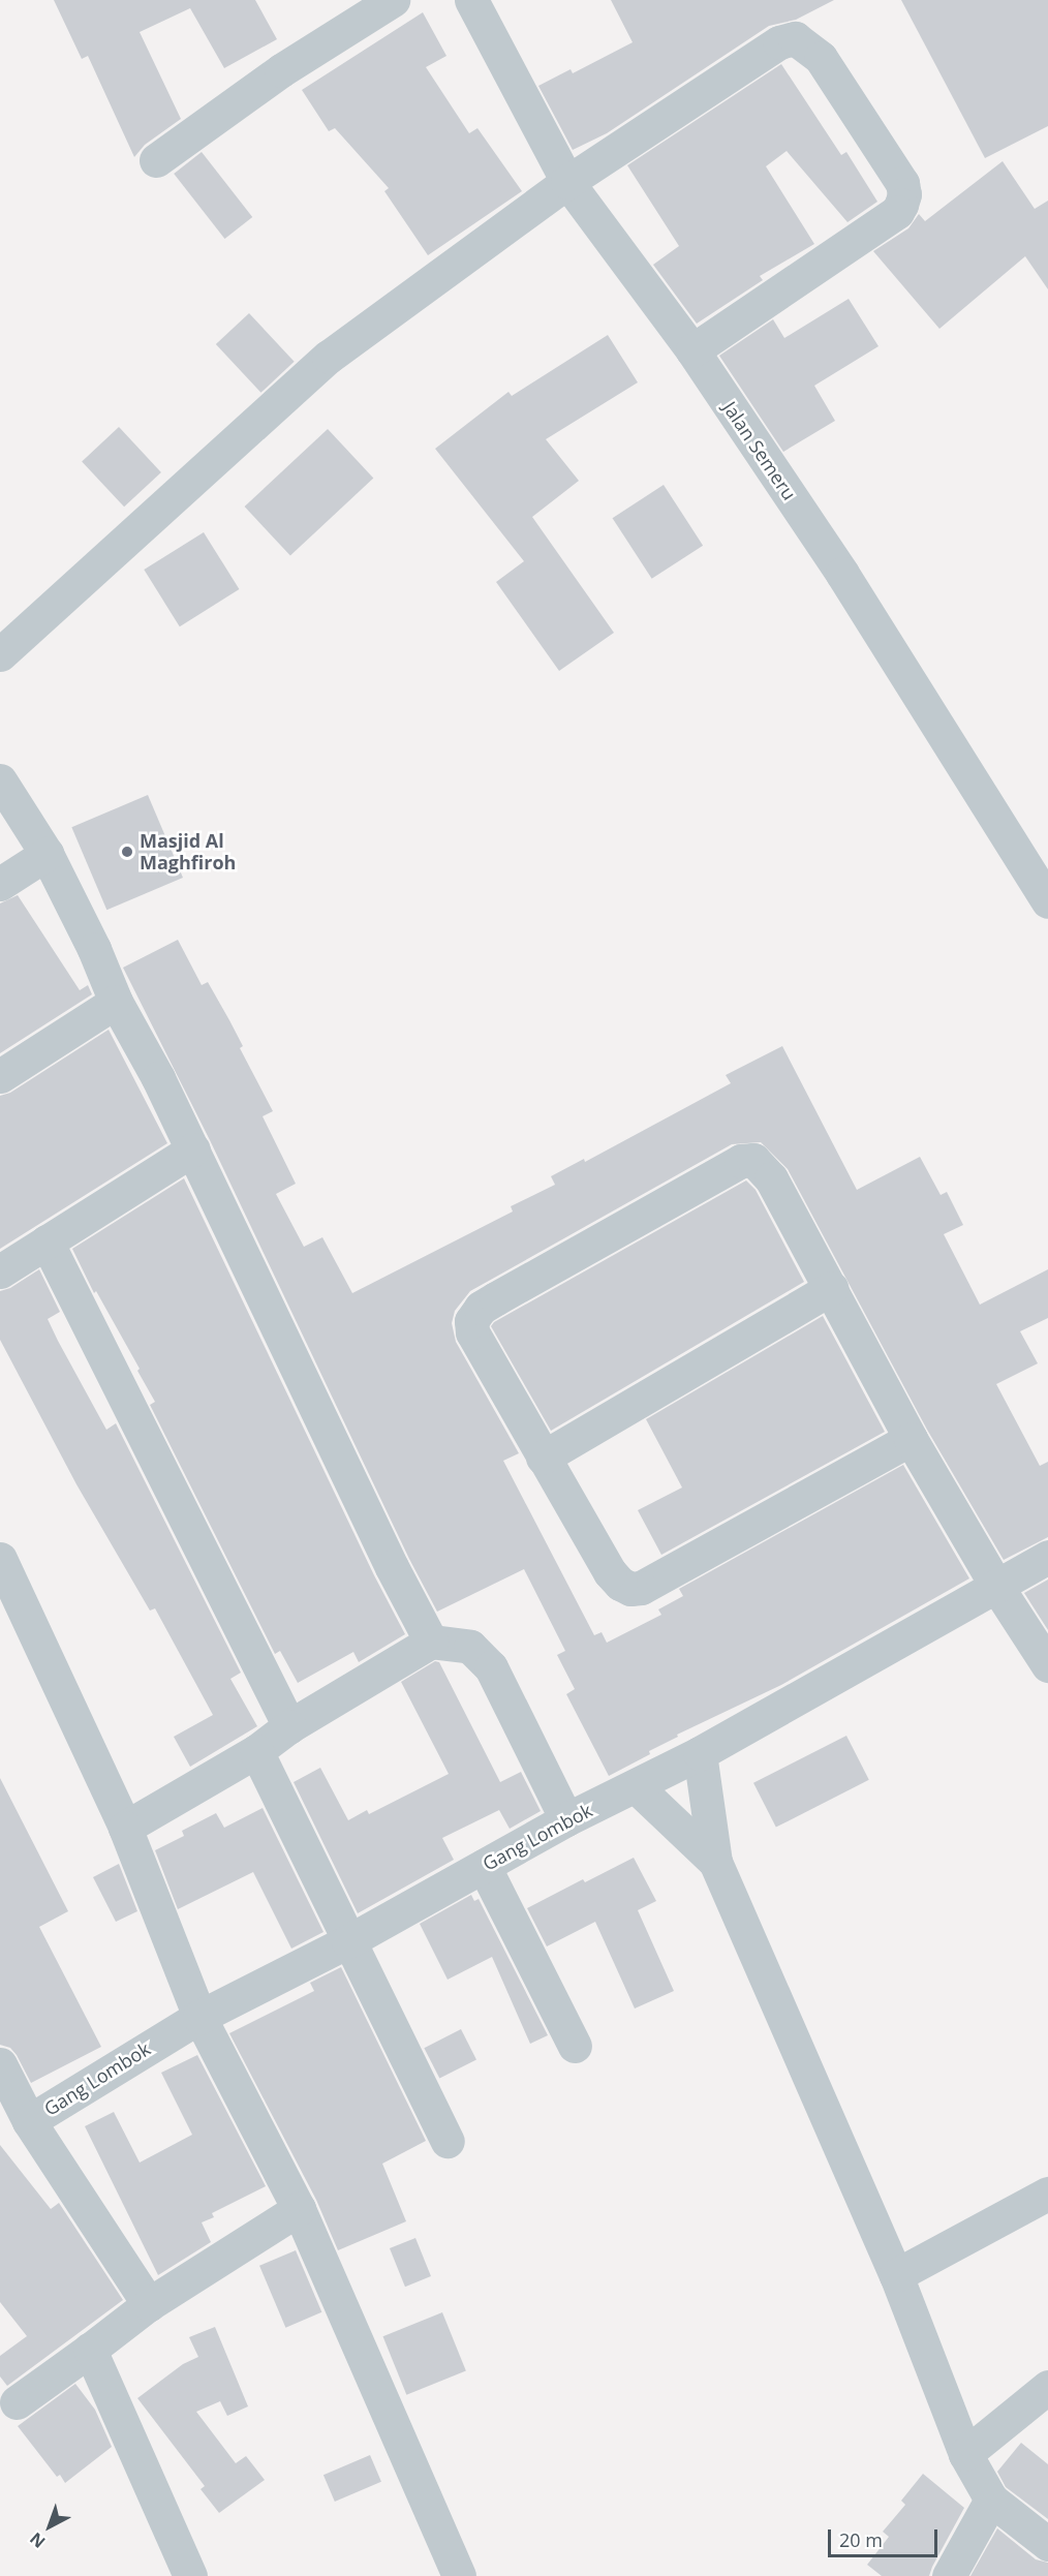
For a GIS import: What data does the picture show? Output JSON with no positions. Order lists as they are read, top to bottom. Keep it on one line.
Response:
{"streets":{"street":["Jalan Semeru","Gang Lombok"]},"places":["Masjid Al Maghfiroh"],"scale_bar":"20 m","north":"bottom left"}
